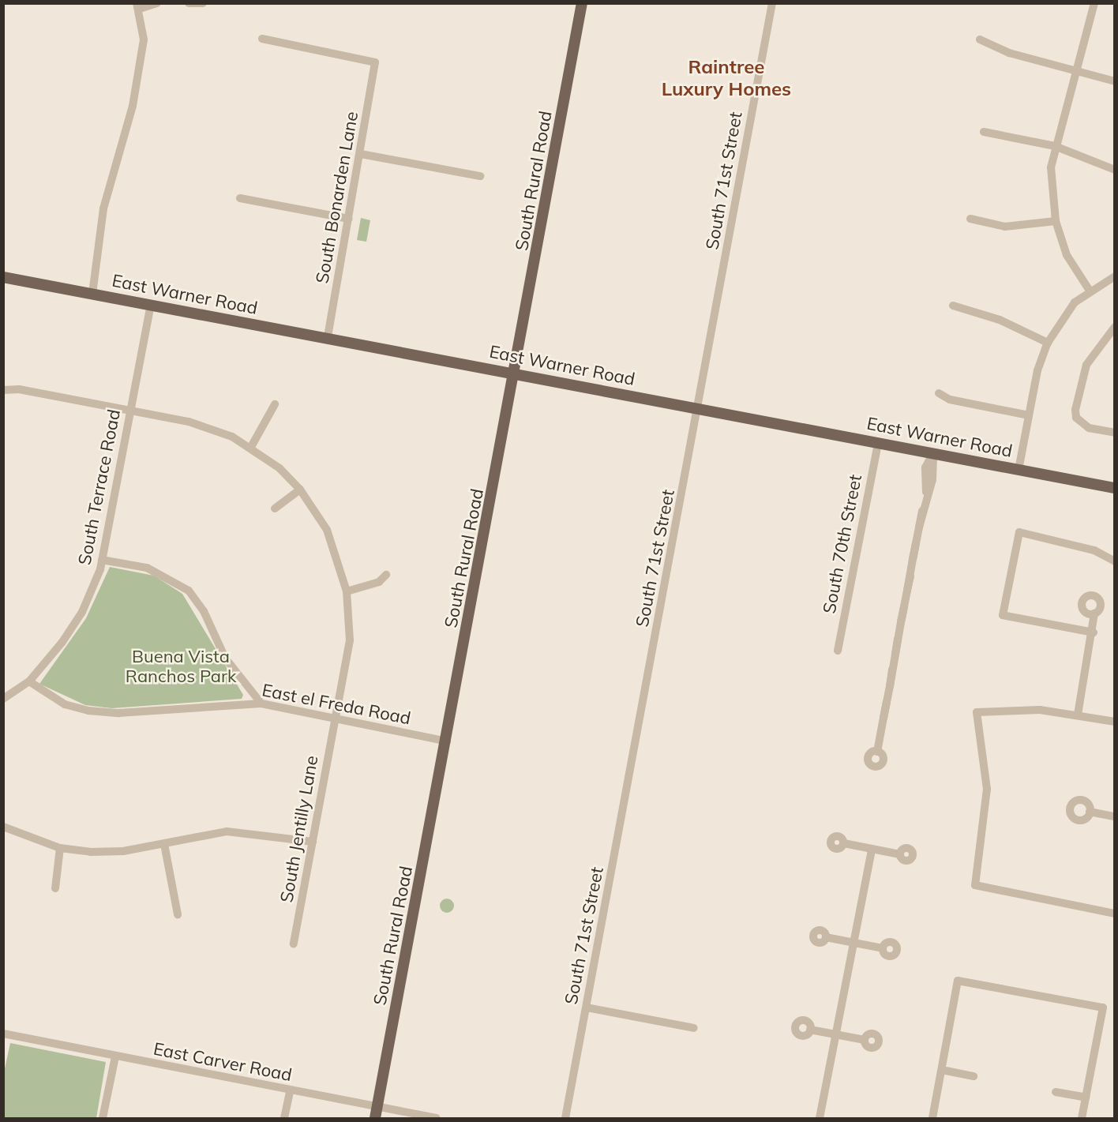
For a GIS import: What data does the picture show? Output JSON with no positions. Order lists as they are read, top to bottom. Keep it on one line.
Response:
{"streets":{"main road":["South Rural Road","East Warner Road"],"street":["South 71st Street","South Bonarden Lane","South Terrace Road","South 70th Street","East el Freda Road","South Jentilly Lane","East Carver Road"]},"crossings":[["South Rural Road","East Warner Road"],["South Rural Road","East el Freda Road"],["South Rural Road","East Carver Road"],["South 71st Street","East Warner Road"],["South Bonarden Lane","East Warner Road"],["East Warner Road","South Terrace Road"],["East Warner Road","South 70th Street"],["South Terrace Road","East el Freda Road"],["South Terrace Road","South Jentilly Lane"],["East el Freda Road","South Jentilly Lane"]],"districts":["Raintree Luxury Homes"],"parks":["Buena Vista Ranchos Park"]}
